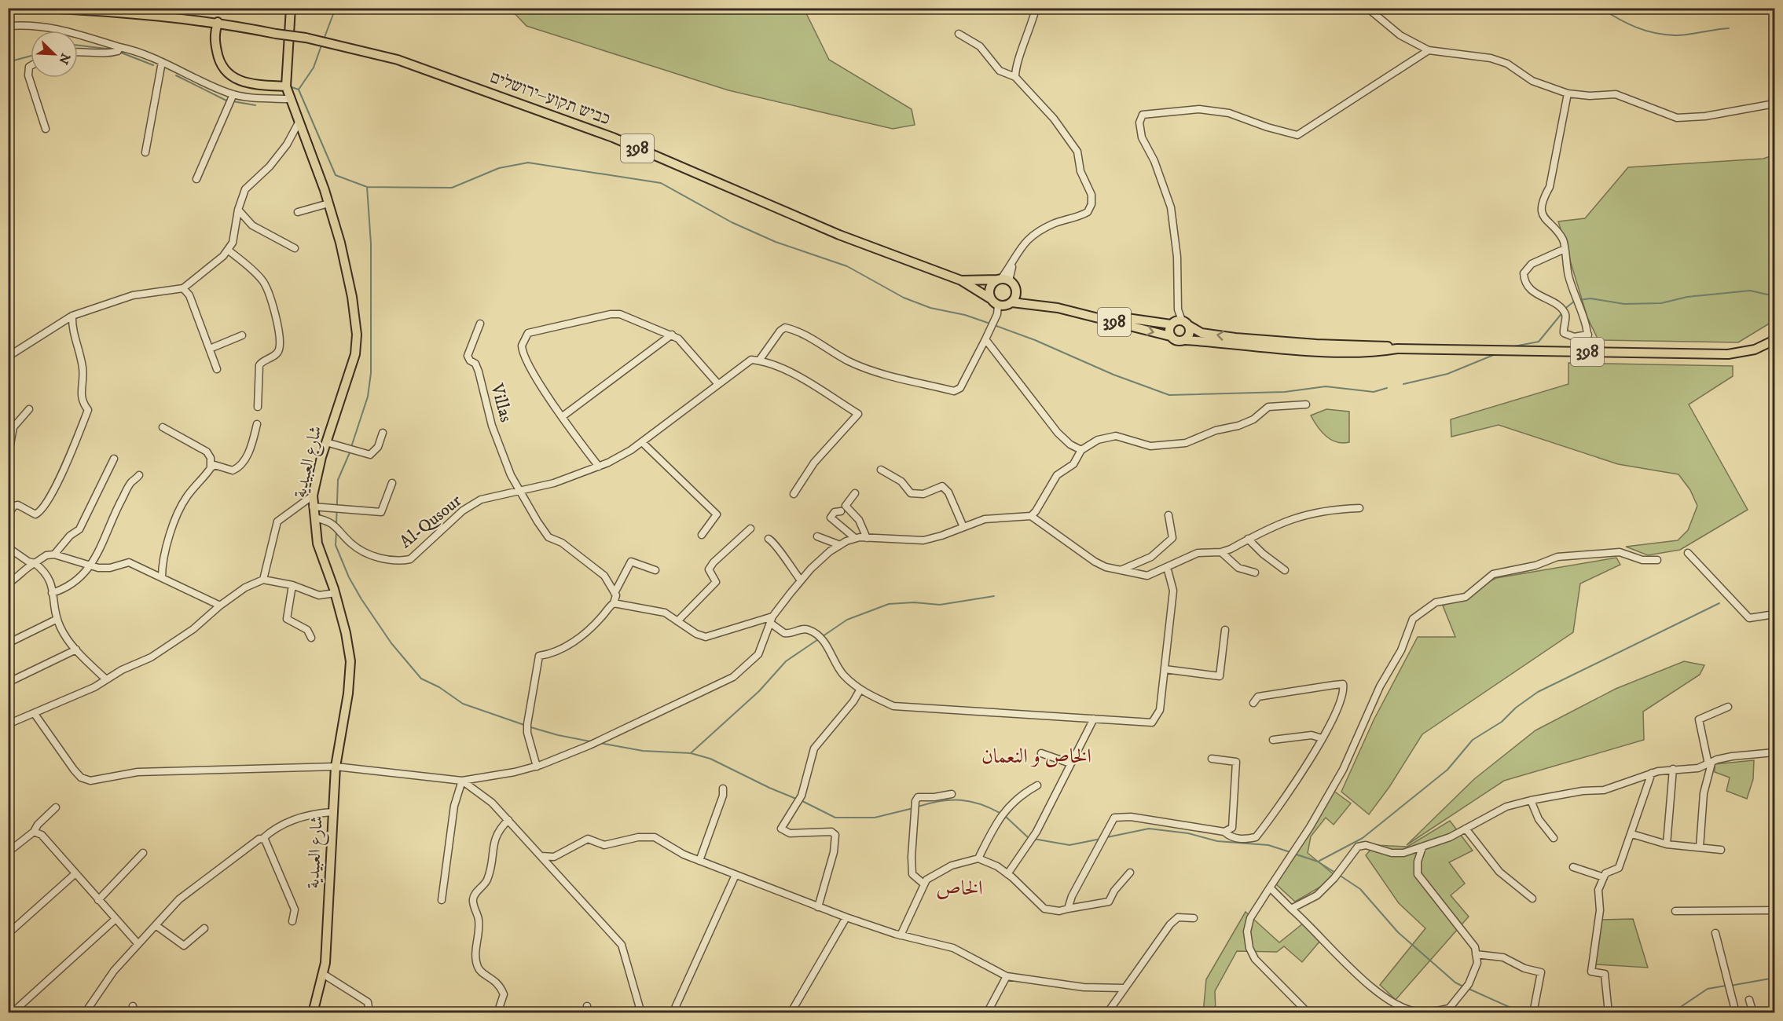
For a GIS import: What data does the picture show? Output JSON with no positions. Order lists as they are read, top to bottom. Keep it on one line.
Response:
{"streets":{"main road":["כביש תקוע–ירושלים","398","شارع العبيدية"],"street":["Villas","Al-Qusour"]},"crossings":[["כביש תקוע–ירושלים","398"],["Villas","Al-Qusour"],["شارع العبيدية","Al-Qusour"]],"districts":["الخاص و النعمان","الخاص"],"north":"bottom right"}
